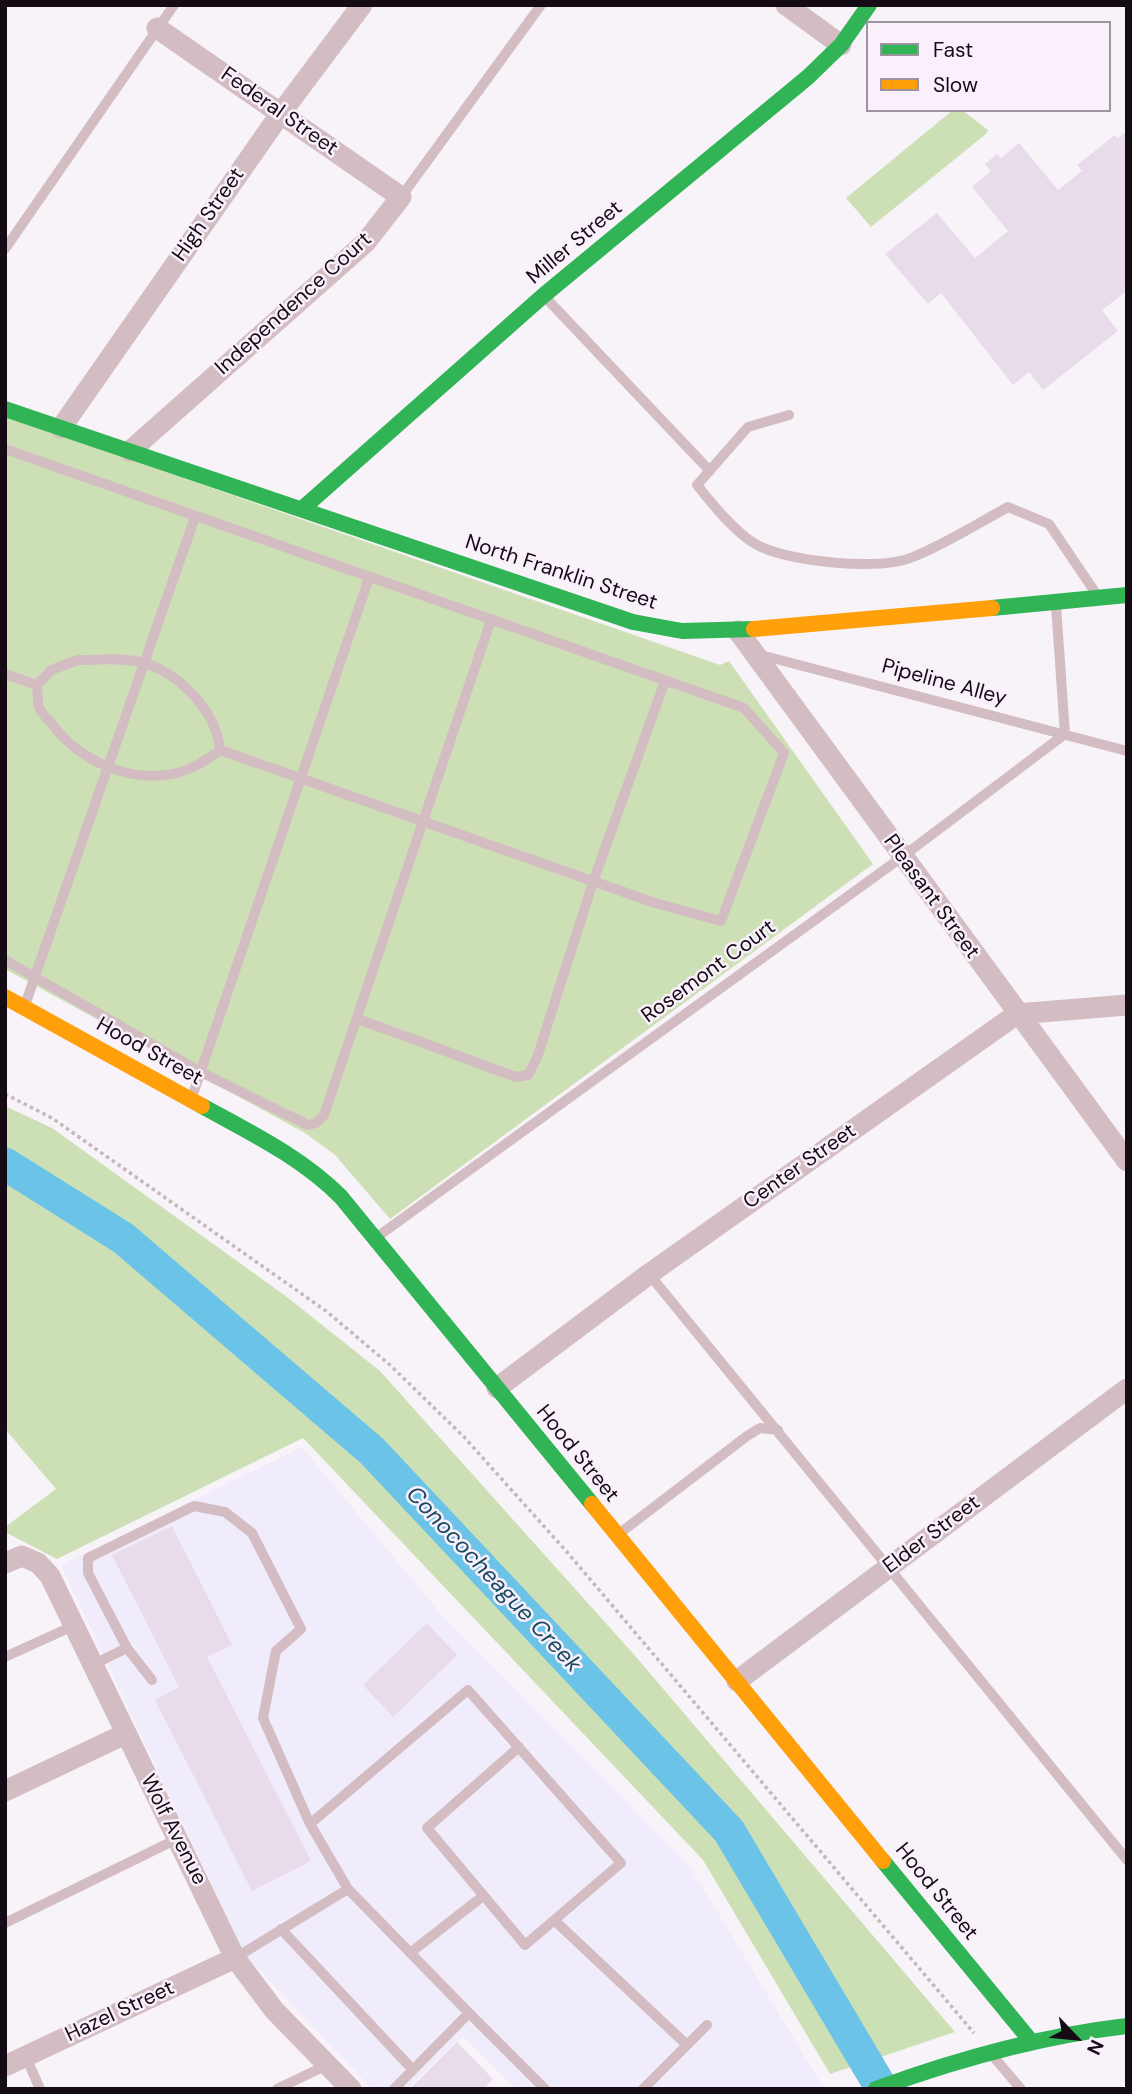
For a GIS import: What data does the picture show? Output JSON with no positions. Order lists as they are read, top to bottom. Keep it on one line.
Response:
{"streets":{"street":["Federal Street","High Street","Miller Street","Independence Court","North Franklin Street","Pleasant Street","Hood Street","Center Street","Elder Street","Wolf Avenue","Hazel Street"],"lane":["Pipeline Alley","Rosemont Court"]},"crossings":[["Federal Street","High Street"],["Federal Street","Independence Court"],["High Street","North Franklin Street"],["Miller Street","North Franklin Street"],["Independence Court","North Franklin Street"],["North Franklin Street","Pleasant Street"],["Pipeline Alley","Pleasant Street"],["Pipeline Alley","Rosemont Court"],["Pleasant Street","Rosemont Court"],["Pleasant Street","Center Street"],["Rosemont Court","Hood Street"],["Hood Street","Center Street"],["Hood Street","Elder Street"],["Wolf Avenue","Hazel Street"]],"water":["Conococheague Creek"],"legend":["Fast","Slow"],"north":"bottom right"}
